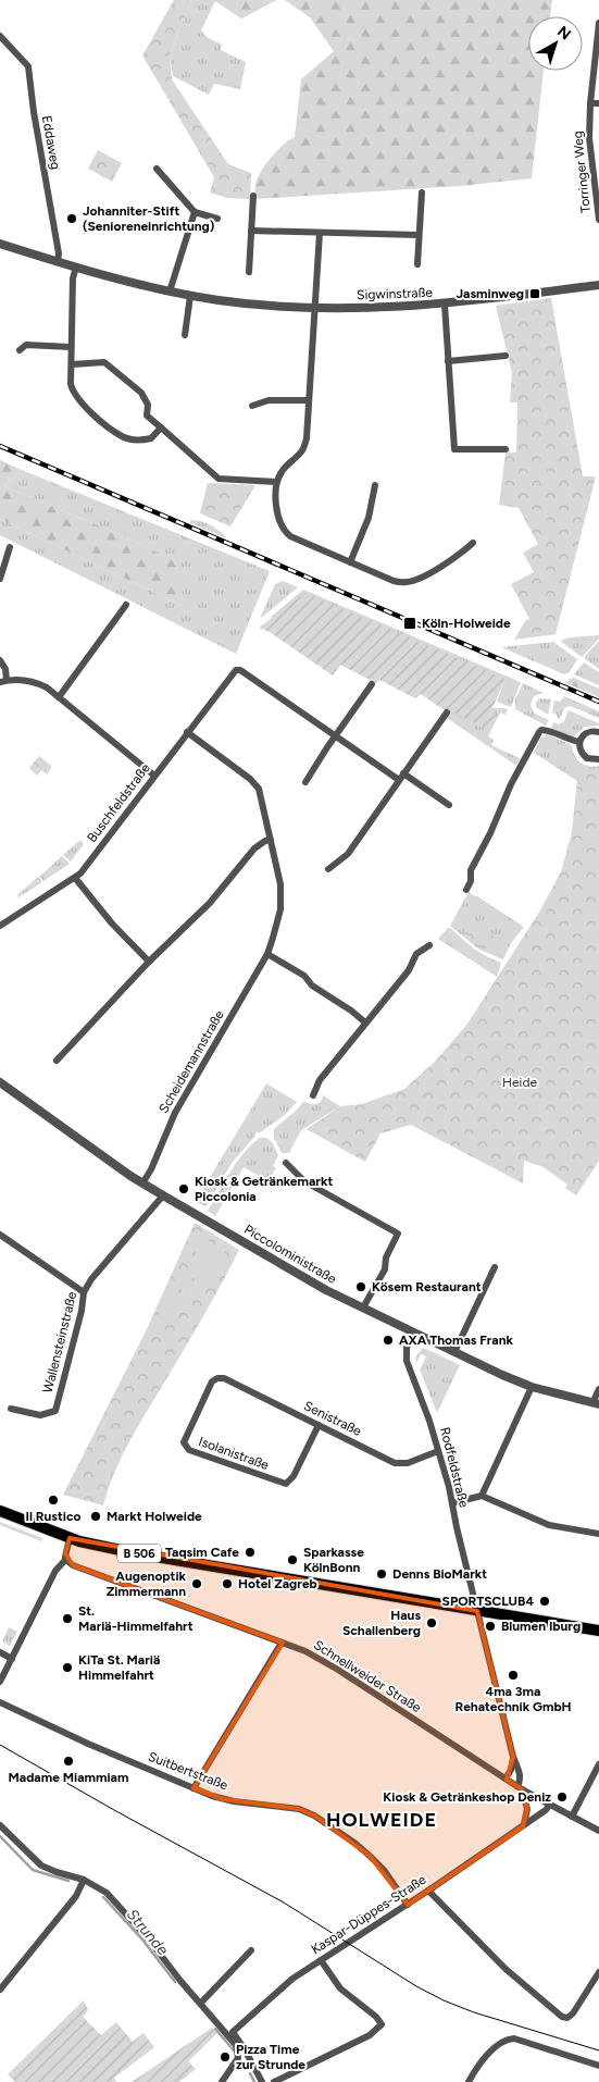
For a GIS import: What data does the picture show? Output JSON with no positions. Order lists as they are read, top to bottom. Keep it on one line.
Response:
{"streets":{"main road":["B 506"],"street":["Eddaweg","Torringer Weg","Sigwinstraße","Buschfeldstraße","Scheidemannstraße","Piccoloministraße","Wallensteinstraße","Senistraße","Isolanistraße","Rodfeldstraße","Schnellweider Straße","Suitbertstraße","Kaspar-Düppes-Straße"]},"crossings":[["Eddaweg","Sigwinstraße"],["Buschfeldstraße","Scheidemannstraße"],["Scheidemannstraße","Piccoloministraße"],["Piccoloministraße","Wallensteinstraße"],["Piccoloministraße","Rodfeldstraße"],["Senistraße","Isolanistraße"],["Senistraße","Rodfeldstraße"],["Rodfeldstraße","B 506"],["Rodfeldstraße","Schnellweider Straße"],["Schnellweider Straße","Kaspar-Düppes-Straße"],["Suitbertstraße","Kaspar-Düppes-Straße"]],"districts":["HOLWEIDE"],"water":["Strunde"],"parks":["Heide"],"places":{"other":["Johanniter-Stift (Senioreneinrichtung)","Kiosk & Getränkemarkt Piccolonia","Kösem Restaurant","AXA Thomas Frank","Il Rustico","Markt Holweide","Taqsim Cafe","Sparkasse KölnBonn","Denns BioMarkt","Augenoptik Zimmermann","Hotel Zagreb","SPORTSCLUB4","St. Mariä-Himmelfahrt","Haus Schallenberg","Blumen Iburg","KiTa St. Mariä Himmelfahrt","4ma 3ma Rehatechnik GmbH","Madame Miammiam","Kiosk & Getränkeshop Deniz","Pizza Time zur Strunde"],"transit":["Jasminweg","Köln-Holweide"]},"north":"top right"}
